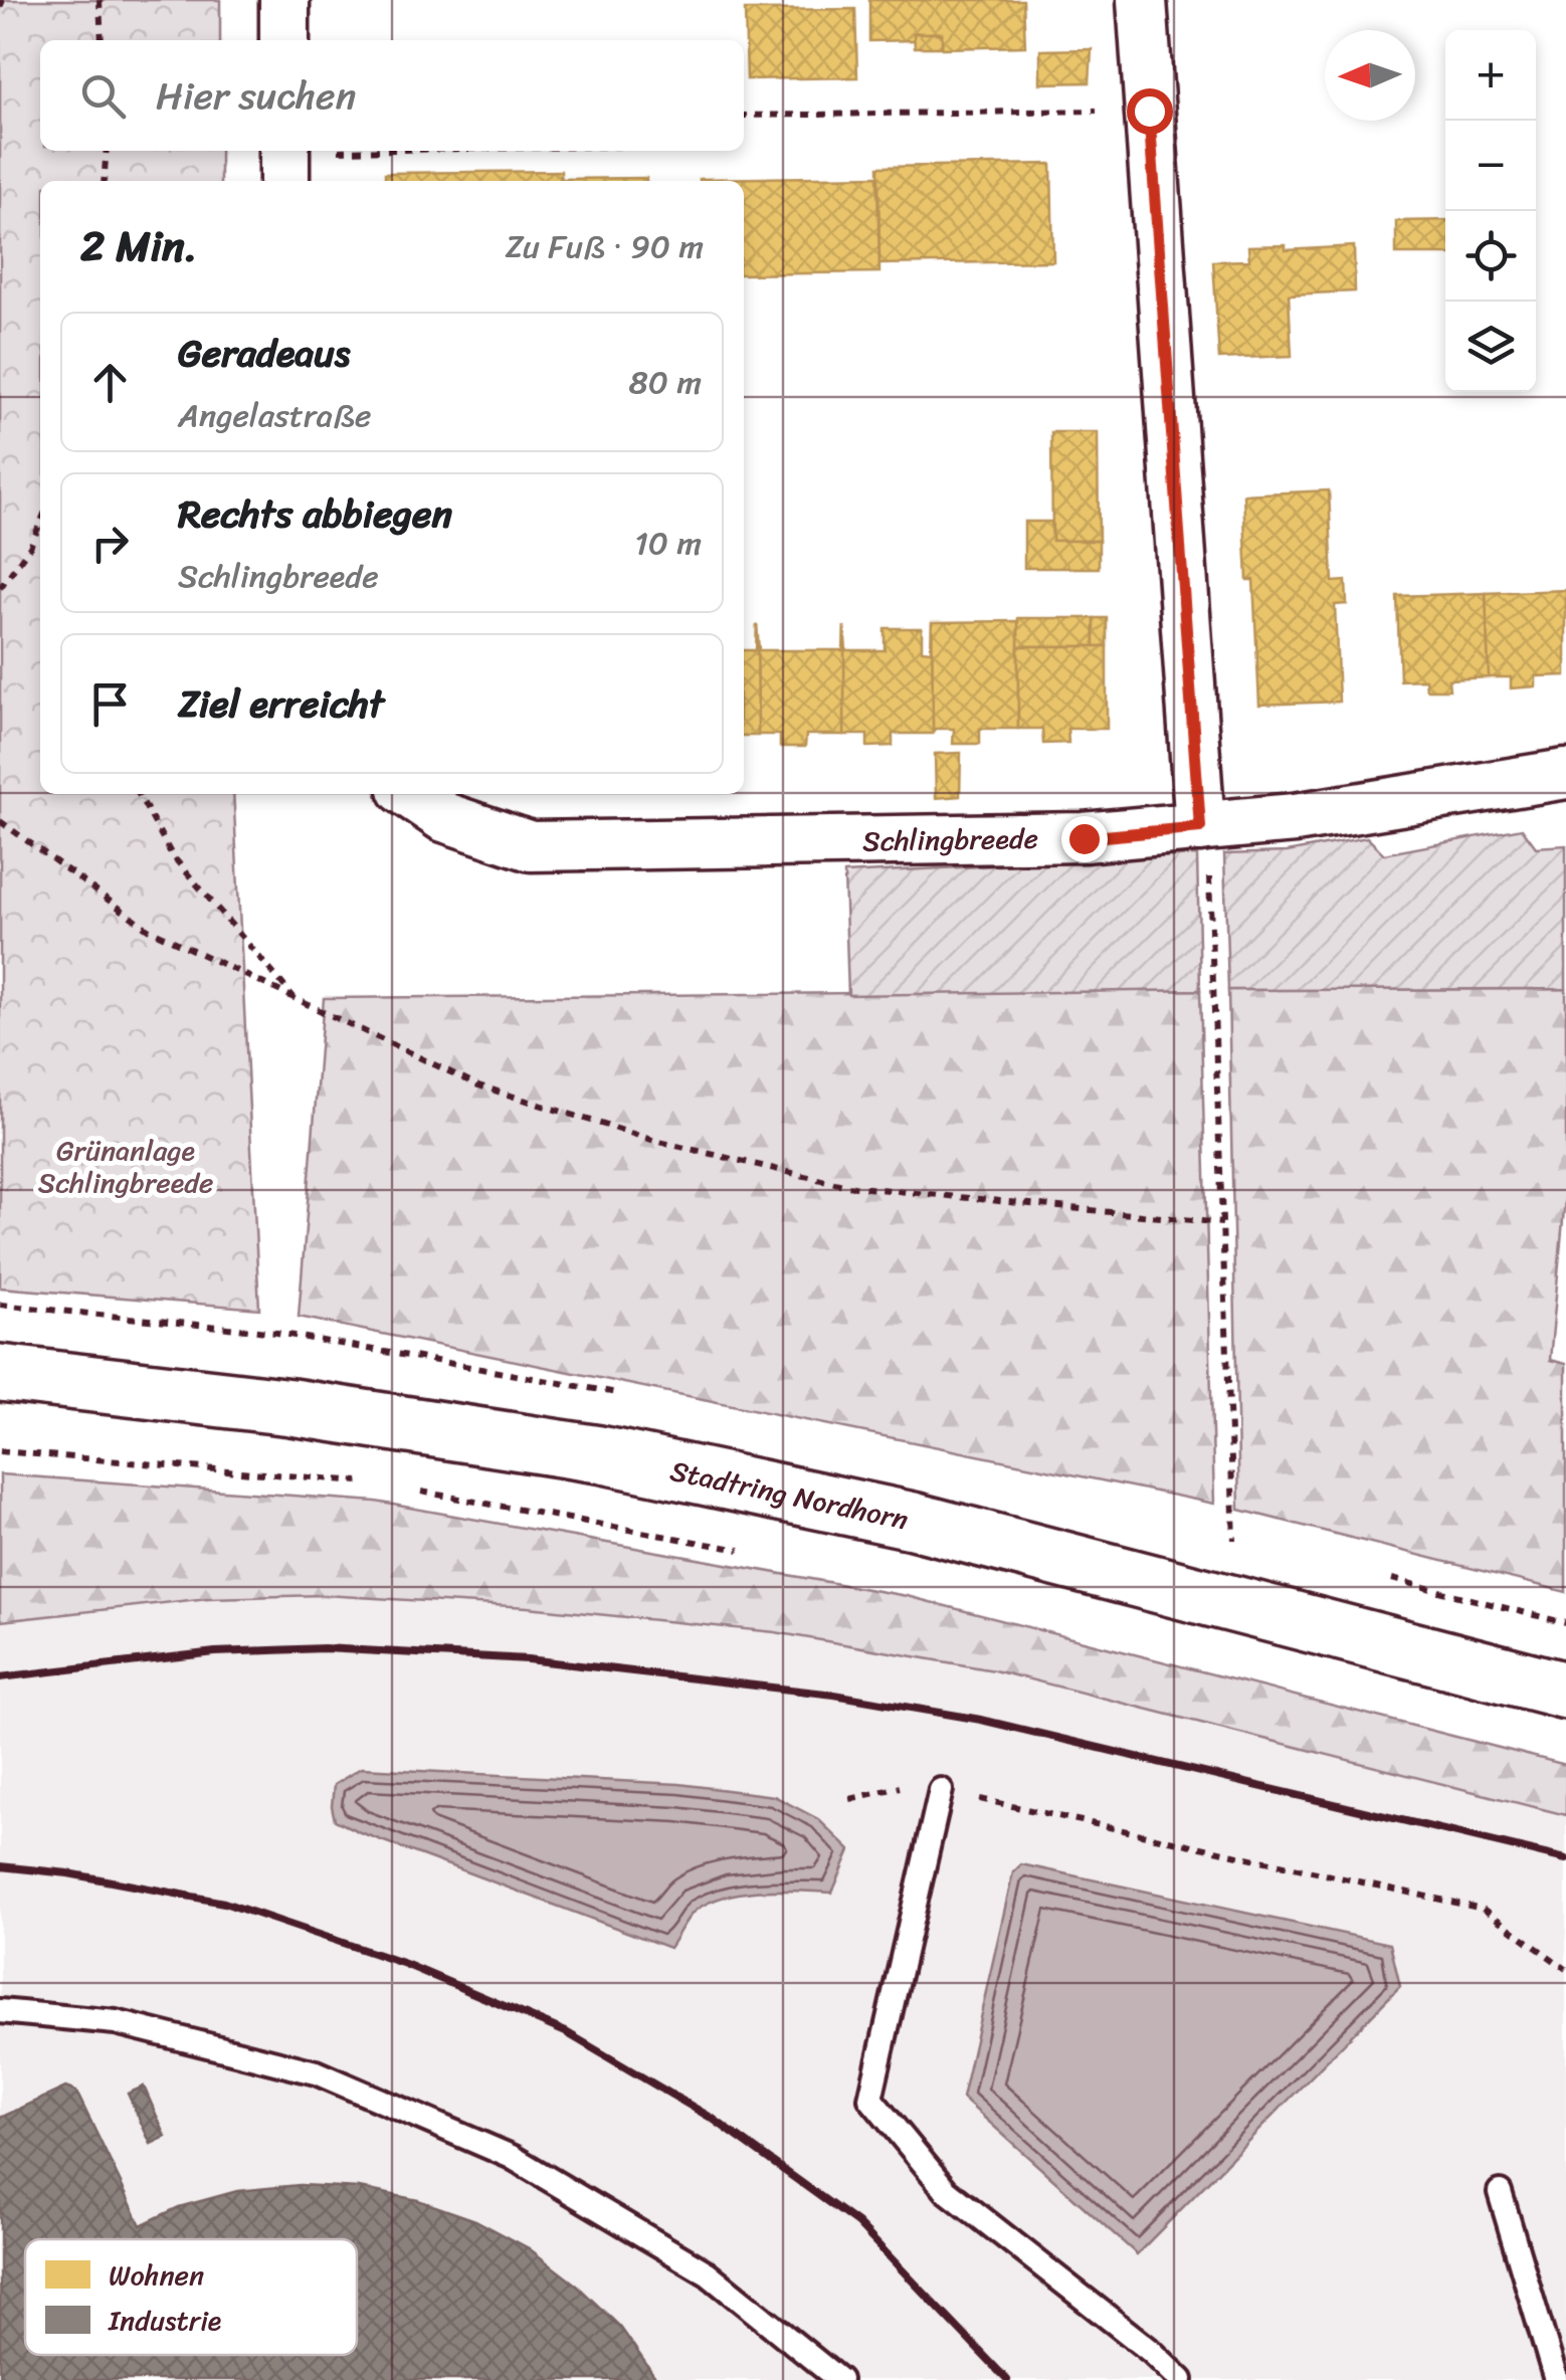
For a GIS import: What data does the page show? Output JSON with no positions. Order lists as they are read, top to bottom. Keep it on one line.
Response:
{"streets":{"main road":["Stadtring Nordhorn"],"street":["Schlingbreede"]},"parks":["Grünanlage Schlingbreede"],"legend":["Wohnen","Industrie"],"north":"left","page":{"map_buttons":["+","−"],"search":"Hier suchen","heading":["2 Min.","Zu Fuß · 90 m"],"list":[["Geradeaus","Angelastraße","80 m"],["Rechts abbiegen","Schlingbreede","10 m"],"Ziel erreicht"]}}
